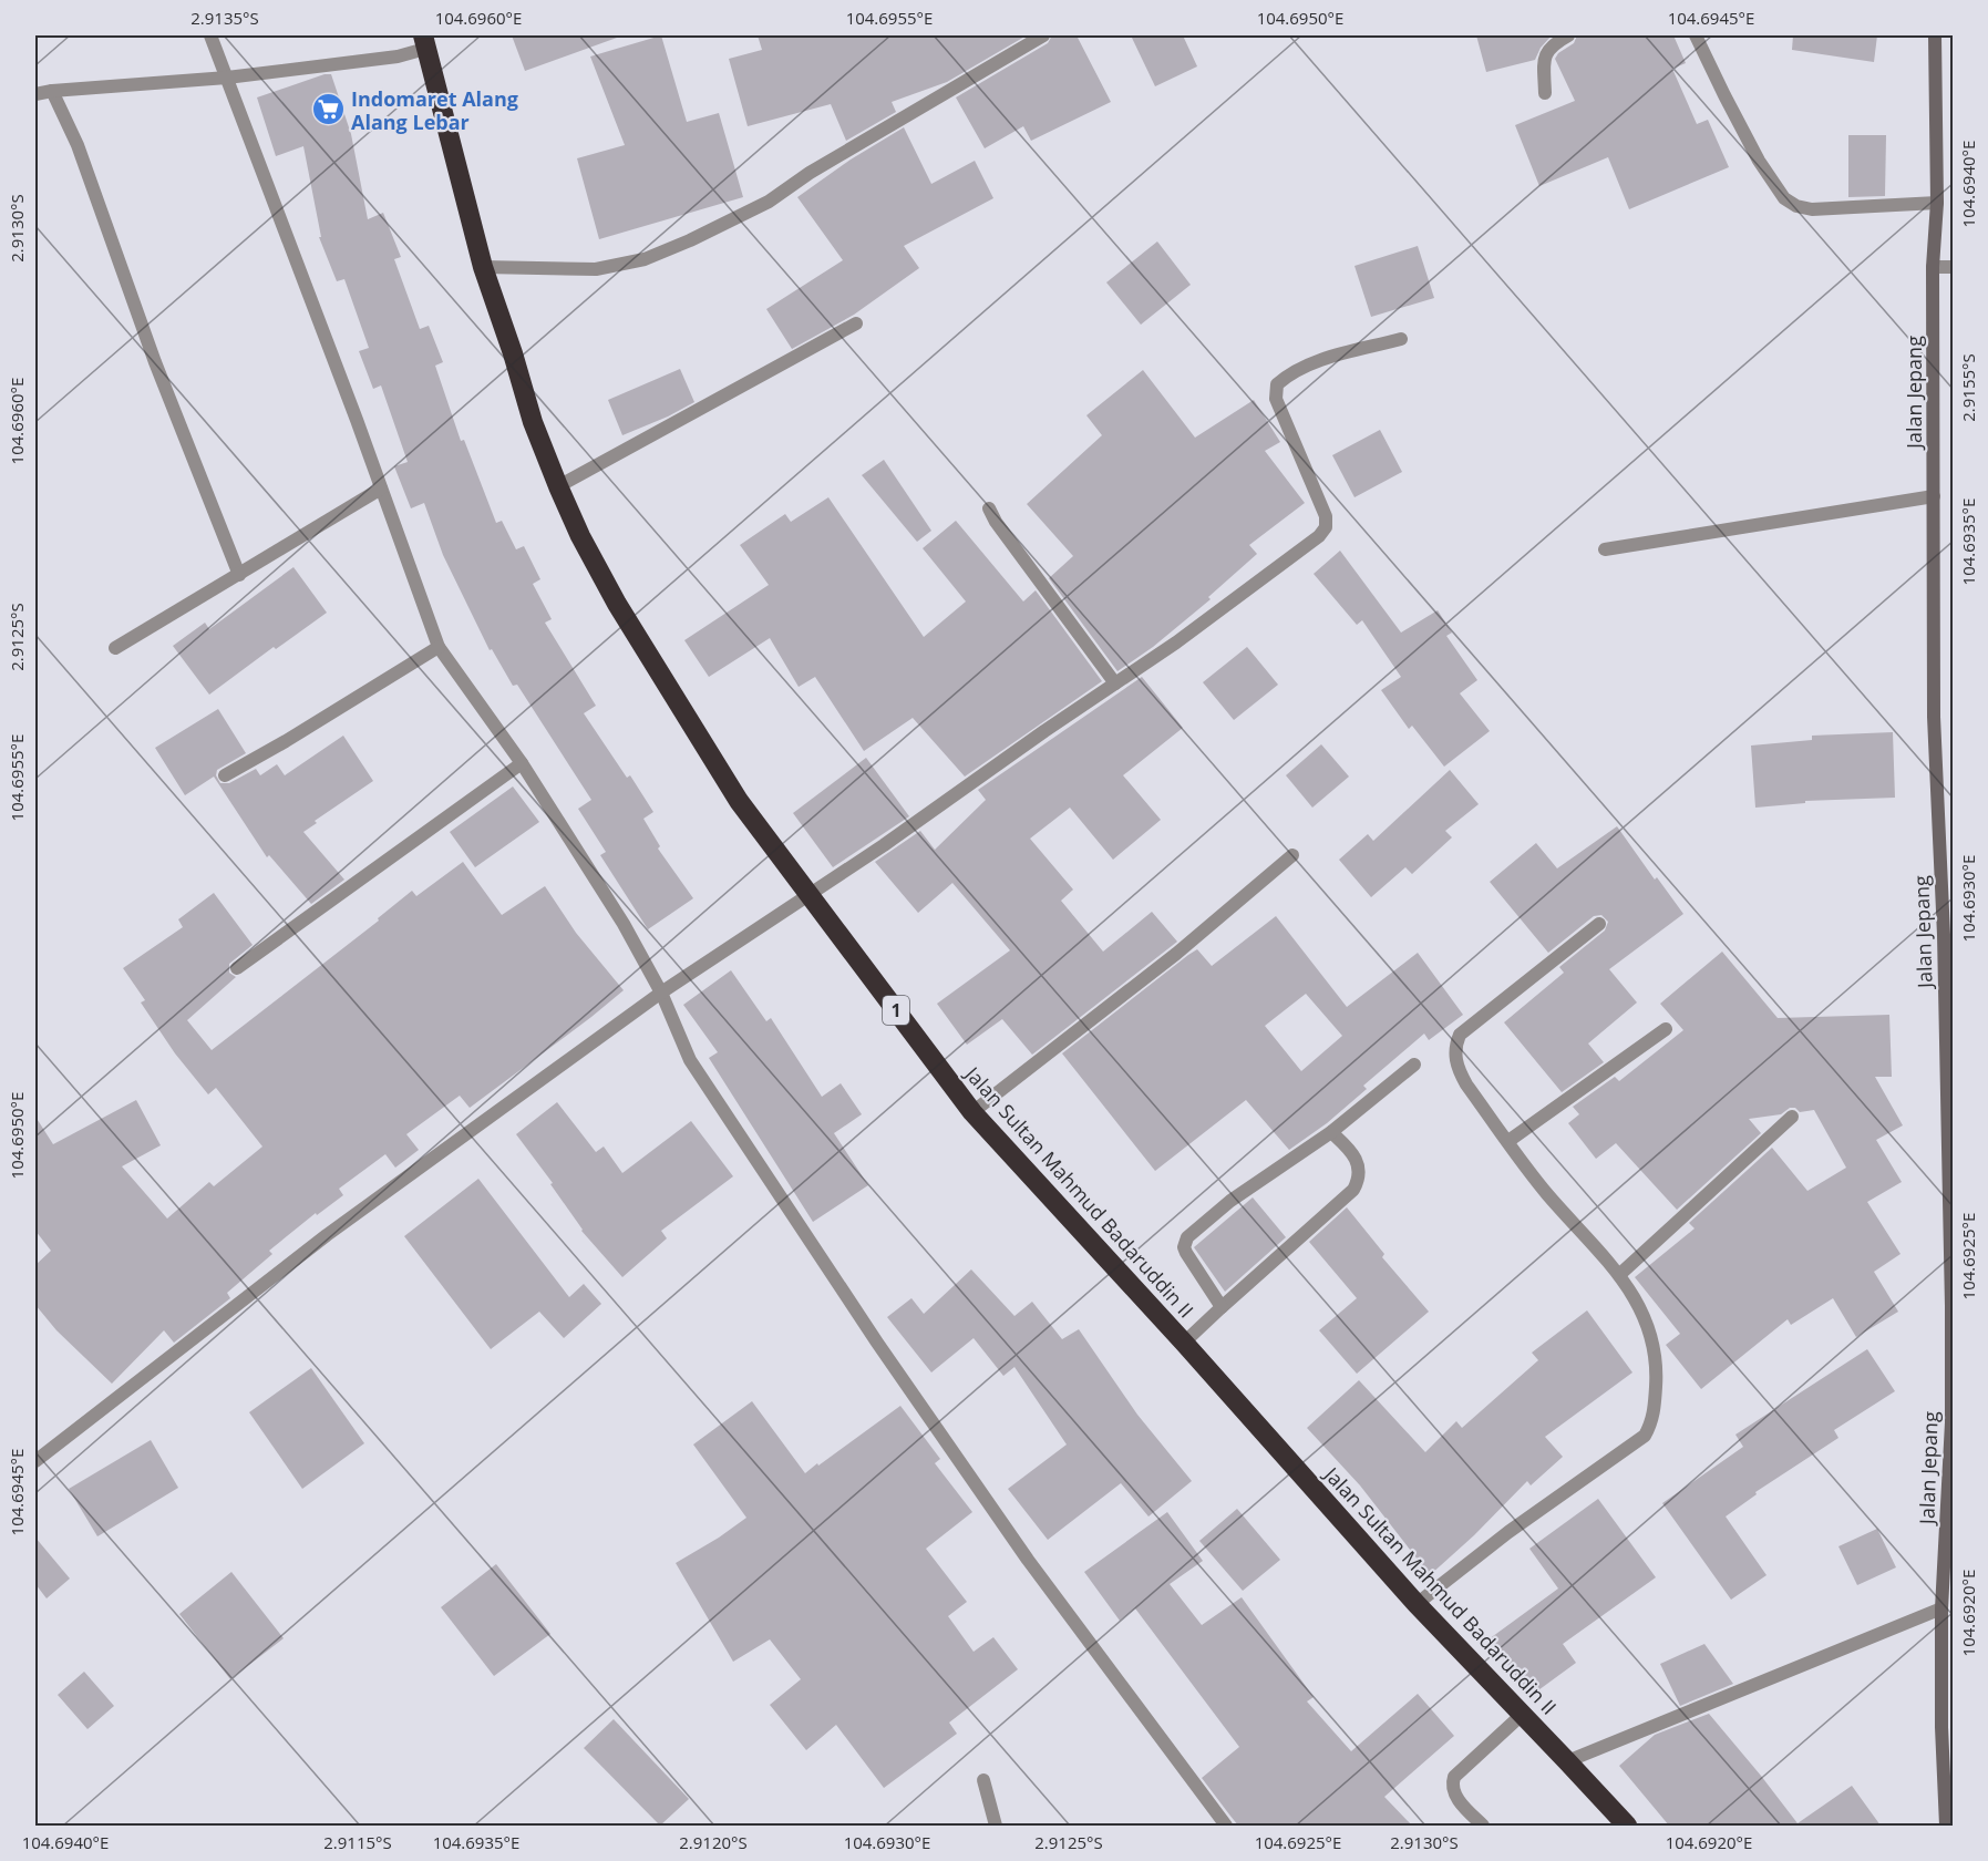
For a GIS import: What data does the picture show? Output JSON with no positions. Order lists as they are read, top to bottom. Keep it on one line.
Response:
{"streets":{"highway":["1","Jalan Sultan Mahmud Badaruddin II"],"street":["Jalan Jepang"]},"places":{"supermarket":["Indomaret Alang Alang Lebar"]},"coordinates":["2.9135°S","104.6960°E","104.6955°E","104.6950°E","104.6945°E","104.6940°E","2.9130°S","2.9155°S","104.6935°E","2.9125°S","104.6930°E","104.6925°E","104.6920°E","2.9115°S","2.9120°S"]}
